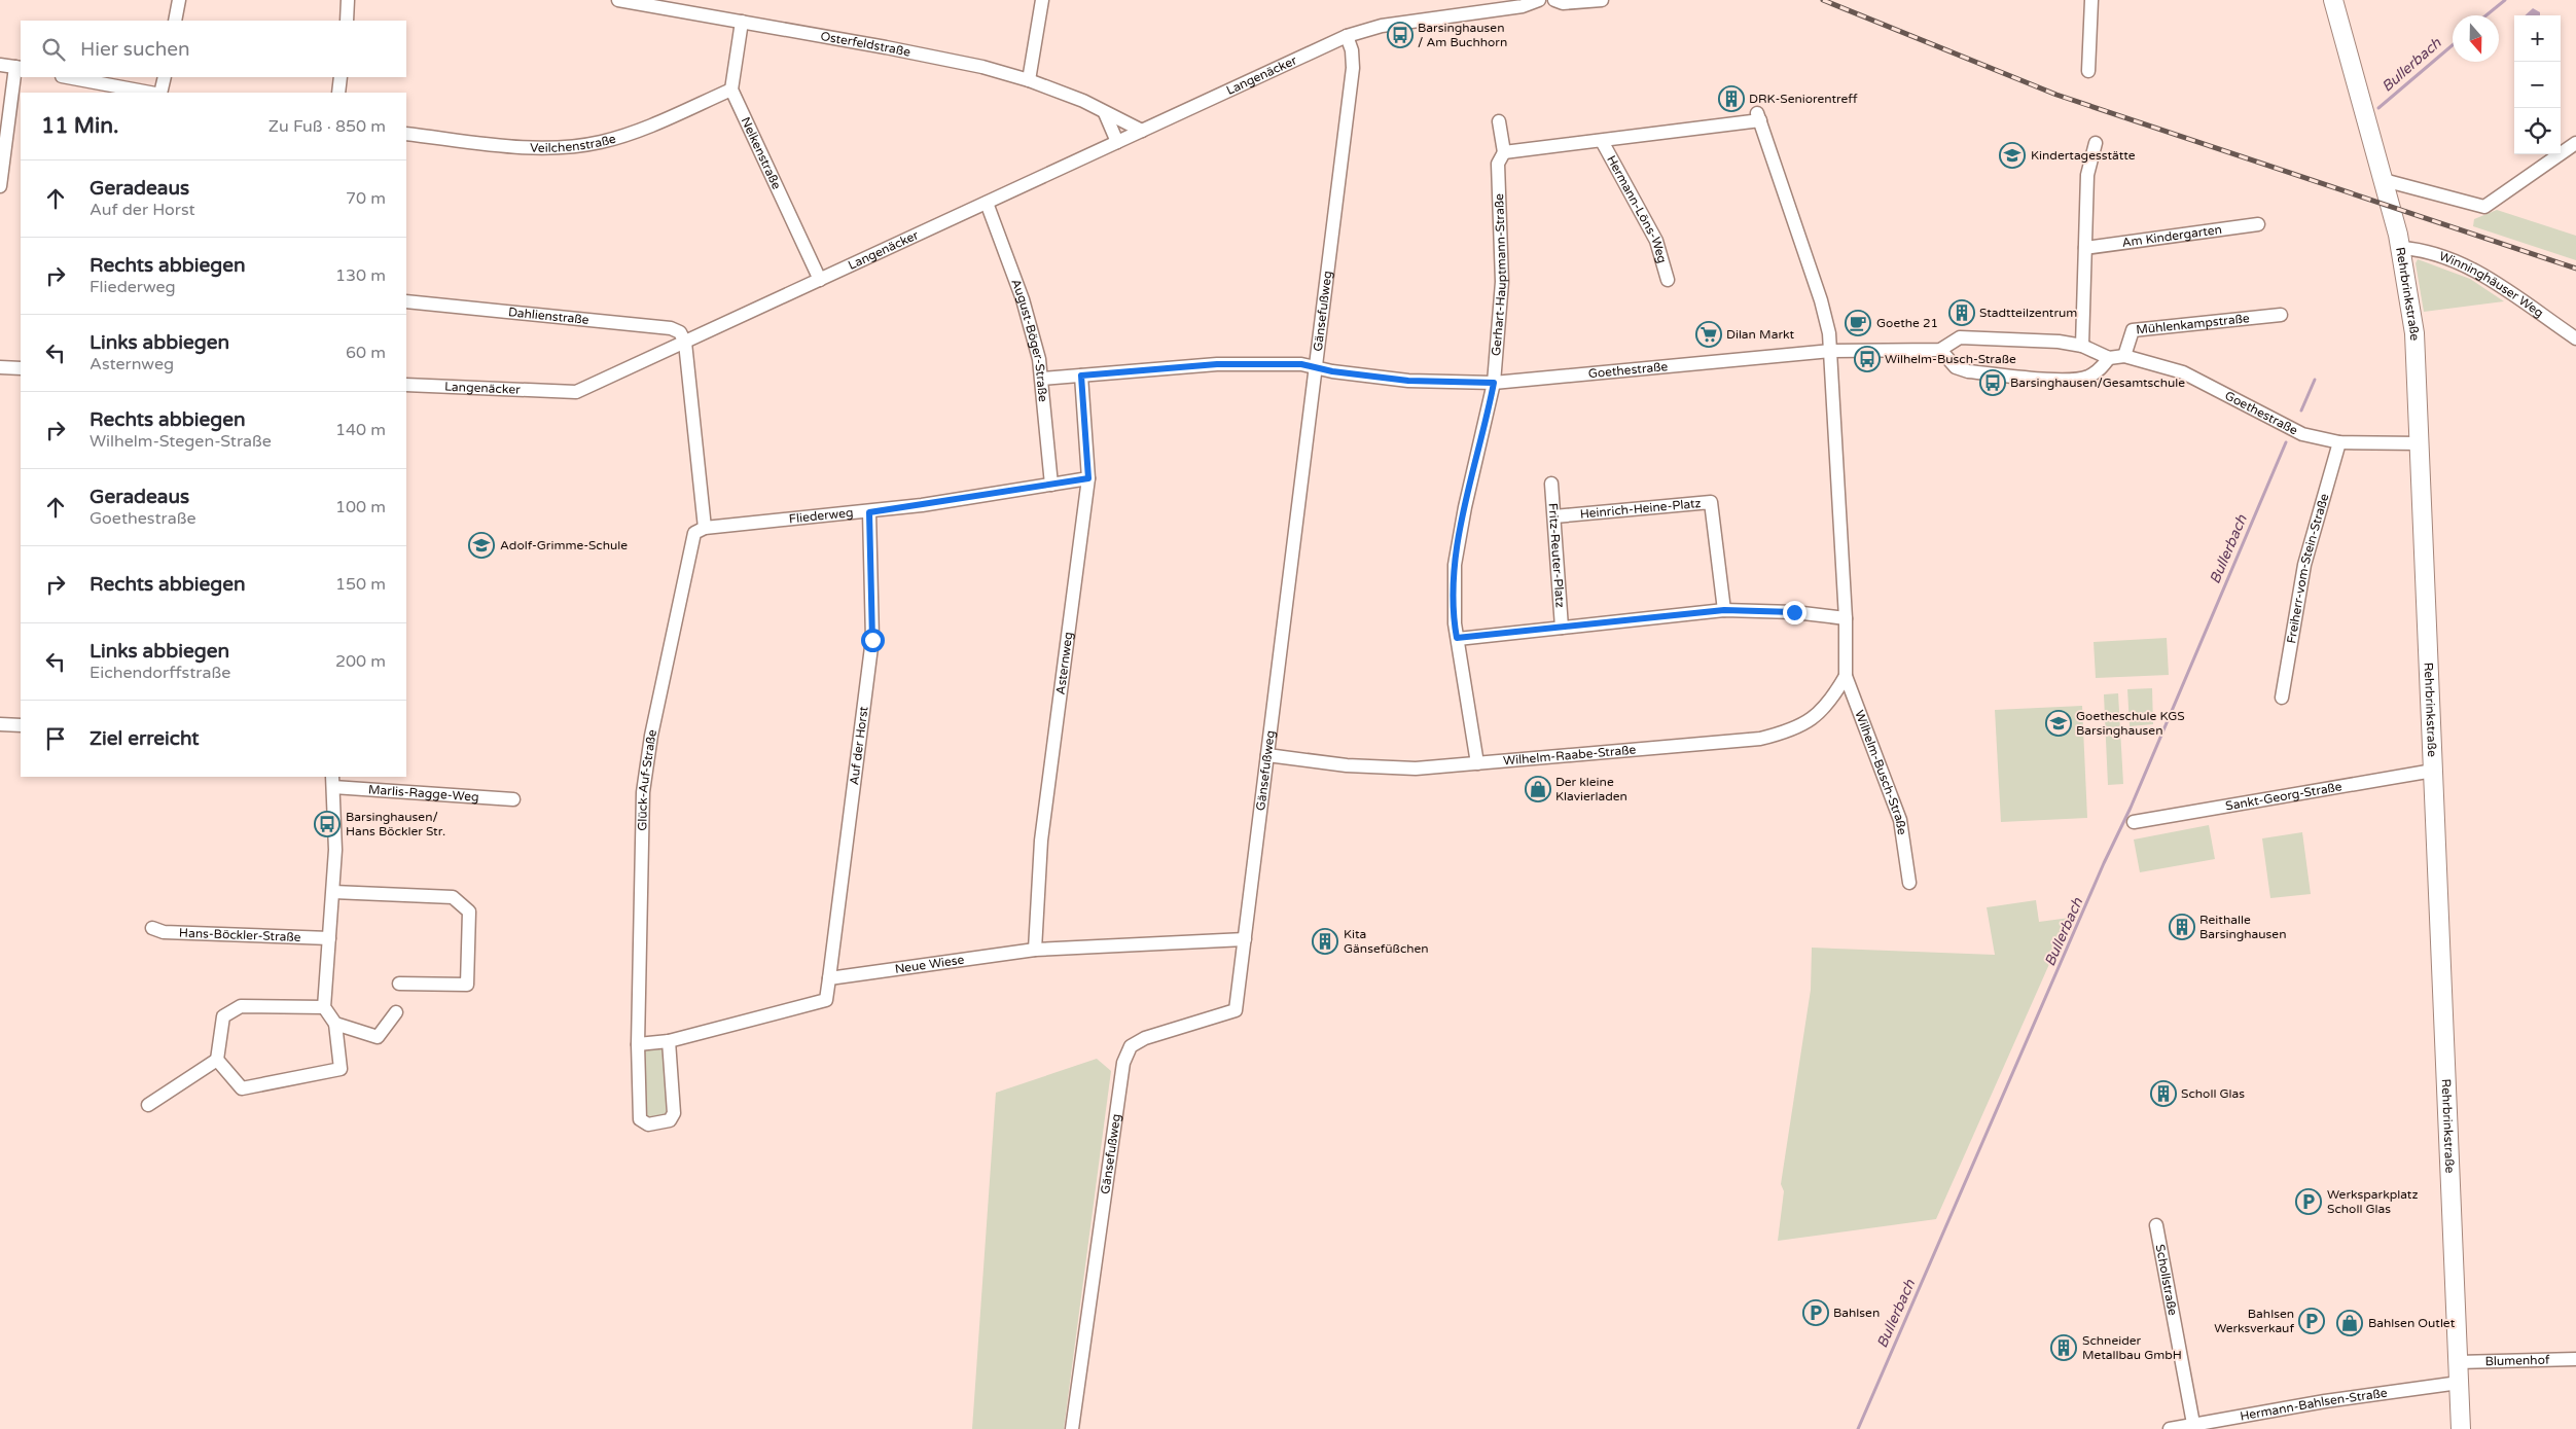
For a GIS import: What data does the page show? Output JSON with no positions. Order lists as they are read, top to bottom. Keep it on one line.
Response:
{"streets":{"main road":["Rehrbrinkstraße"],"street":["Osterfeldstraße","Langenäcker","Veilchenstraße","Nelkenstraße","Hermann-Löns-Weg","Am Kindergarten","Gerhart-Hauptmann-Straße","Winninghäuser Weg","Gänsefußweg","Dahlienstraße","Mühlenkampstraße","August-Böger-Straße","Goethestraße","Heinrich-Heine-Platz","Fliederweg","Fritz-Reuter-Platz","Freiherr-vom-Stein-Straße","Asternweg","Auf der Horst","Wilhelm-Raabe-Straße","Wilhelm-Busch-Straße","Glück-Auf-Straße","Marlis-Ragge-Weg","Sankt-Georg-Straße","Hans-Böckler-Straße","Neue Wiese","Schollstraße","Blumenhof","Hermann-Bahlsen-Straße"]},"crossings":[["Osterfeldstraße","Langenäcker"],["Langenäcker","Nelkenstraße"],["Langenäcker","Gänsefußweg"],["Langenäcker","Dahlienstraße"],["Langenäcker","August-Böger-Straße"],["Veilchenstraße","Nelkenstraße"],["Hermann-Löns-Weg","Wilhelm-Busch-Straße"],["Gerhart-Hauptmann-Straße","Goethestraße"],["Gerhart-Hauptmann-Straße","Wilhelm-Raabe-Straße"],["Winninghäuser Weg","Rehrbrinkstraße"],["Rehrbrinkstraße","Goethestraße"],["Rehrbrinkstraße","Sankt-Georg-Straße"],["Rehrbrinkstraße","Blumenhof"],["Rehrbrinkstraße","Hermann-Bahlsen-Straße"],["Gänsefußweg","Goethestraße"],["Gänsefußweg","Wilhelm-Raabe-Straße"],["Gänsefußweg","Neue Wiese"],["Mühlenkampstraße","Goethestraße"],["August-Böger-Straße","Goethestraße"],["August-Böger-Straße","Fliederweg"],["Goethestraße","Freiherr-vom-Stein-Straße"],["Goethestraße","Asternweg"],["Goethestraße","Wilhelm-Busch-Straße"],["Heinrich-Heine-Platz","Fritz-Reuter-Platz"],["Fliederweg","Asternweg"],["Fliederweg","Auf der Horst"],["Fliederweg","Glück-Auf-Straße"],["Asternweg","Neue Wiese"],["Auf der Horst","Neue Wiese"],["Wilhelm-Raabe-Straße","Wilhelm-Busch-Straße"],["Schollstraße","Hermann-Bahlsen-Straße"]],"water":["Bullerbach"],"places":{"bus stop":["Barsinghausen / Am Buchhorn","Wilhelm-Busch-Straße","Barsinghausen/Gesamtschule","Barsinghausen/ Hans Böckler Str."],"building":["DRK-Seniorentreff","Stadtteilzentrum","Reithalle Barsinghausen","Kita Gänsefüßchen","Scholl Glas","Schneider Metallbau GmbH"],"school or university":["Kindertagesstätte","Adolf-Grimme-Schule","Goetheschule KGS Barsinghausen"],"cafe":["Goethe 21"],"supermarket":["Dilan Markt"],"shop":["Der kleine Klavierladen","Bahlsen Outlet"],"parking":["Werksparkplatz Scholl Glas","Bahlsen","Bahlsen Werksverkauf"]},"north":"bottom","page":{"map_buttons":["+","−"],"search":"Hier suchen","heading":["11 Min.","Zu Fuß · 850 m"],"list":[["Geradeaus","Auf der Horst","70 m"],["Rechts abbiegen","Fliederweg","130 m"],["Links abbiegen","Asternweg","60 m"],["Rechts abbiegen","Wilhelm-Stegen-Straße","140 m"],["Geradeaus","Goethestraße","100 m"],["Rechts abbiegen","150 m"],["Links abbiegen","Eichendorffstraße","200 m"],"Ziel erreicht"]}}
